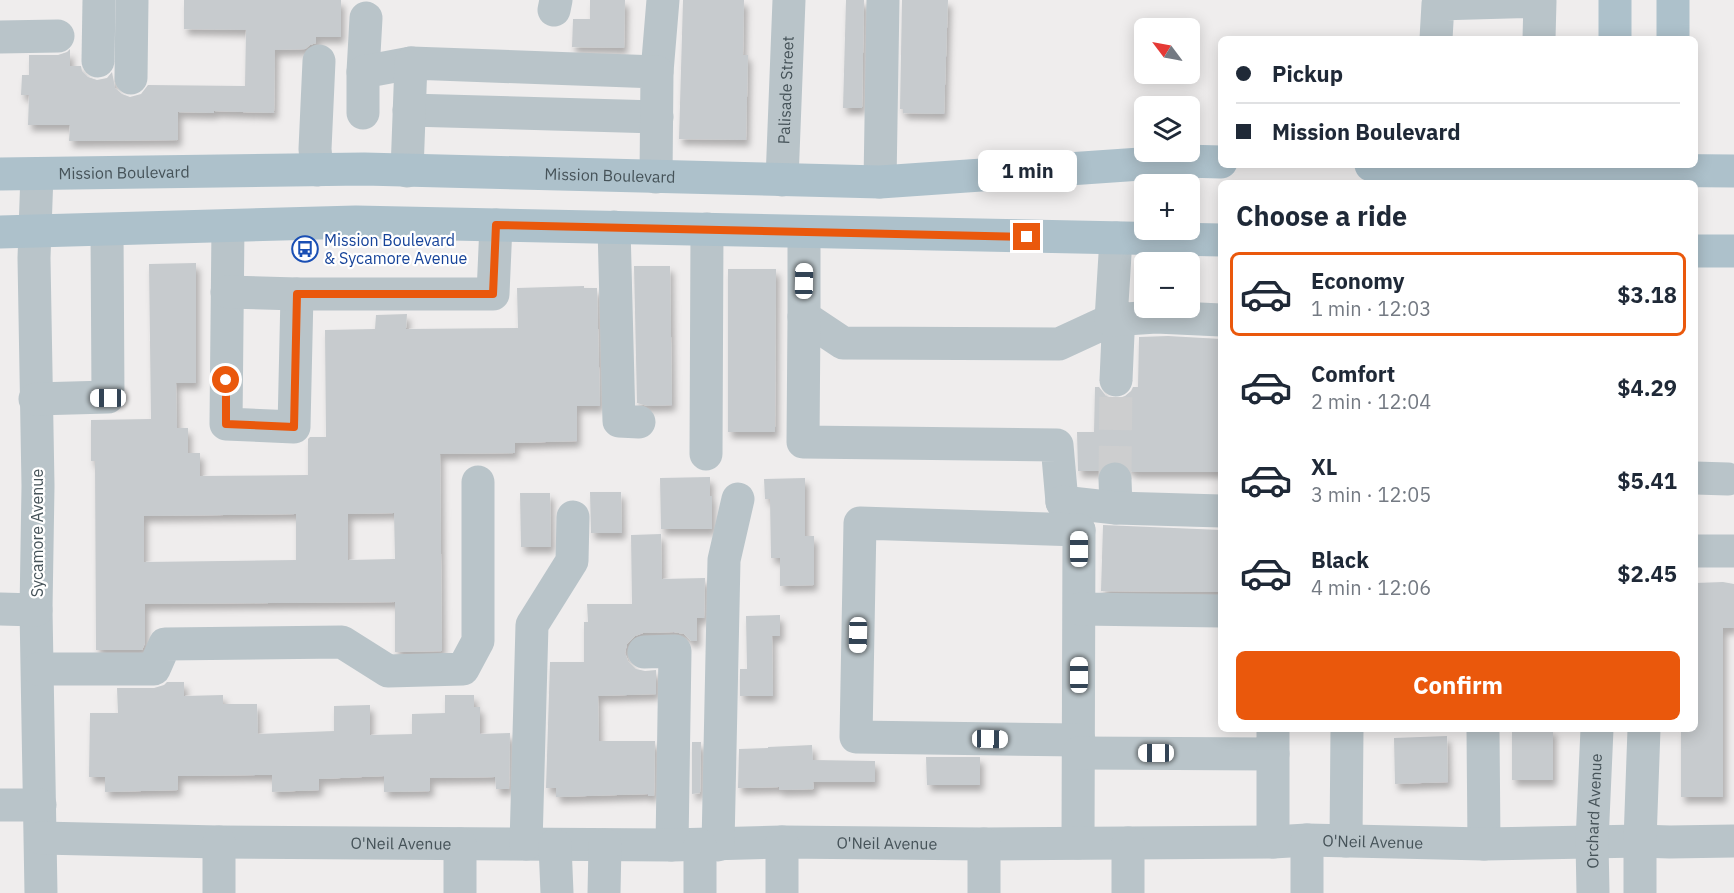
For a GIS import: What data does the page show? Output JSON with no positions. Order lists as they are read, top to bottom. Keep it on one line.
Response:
{"streets":{"main road":["Mission Boulevard"],"street":["Palisade Street","Sycamore Avenue","Orchard Avenue","O'Neil Avenue"]},"crossings":[["Palisade Street","Mission Boulevard"],["Mission Boulevard","Sycamore Avenue"],["Sycamore Avenue","O'Neil Avenue"],["Orchard Avenue","O'Neil Avenue"]],"places":{"bus stop":["Mission Boulevard & Sycamore Avenue"]},"north":"top left","page":{"map_buttons":["+","−"],"banner":["Pickup","Mission Boulevard"],"bubble":"1 min","heading":"Choose a ride","list":[{"name":"Economy","note":"1 min · 12:03","value":"$3.18"},{"name":"Comfort","note":"2 min · 12:04","value":"$4.29"},{"name":"XL","note":"3 min · 12:05","value":"$5.41"},{"name":"Black","note":"4 min · 12:06","value":"$2.45"}],"buttons":"Confirm"}}
